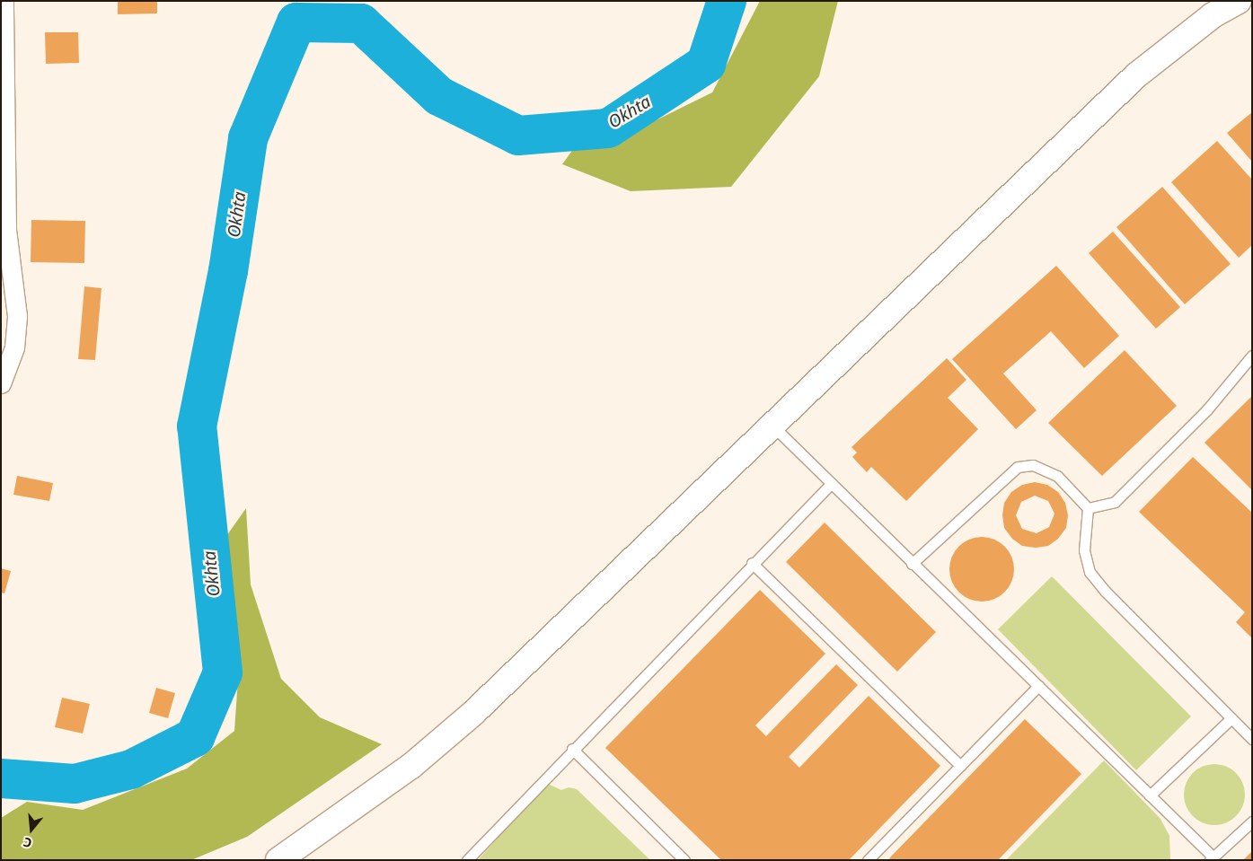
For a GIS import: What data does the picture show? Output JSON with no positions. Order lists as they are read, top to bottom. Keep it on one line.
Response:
{"water":["Okhta"],"north":"bottom"}
